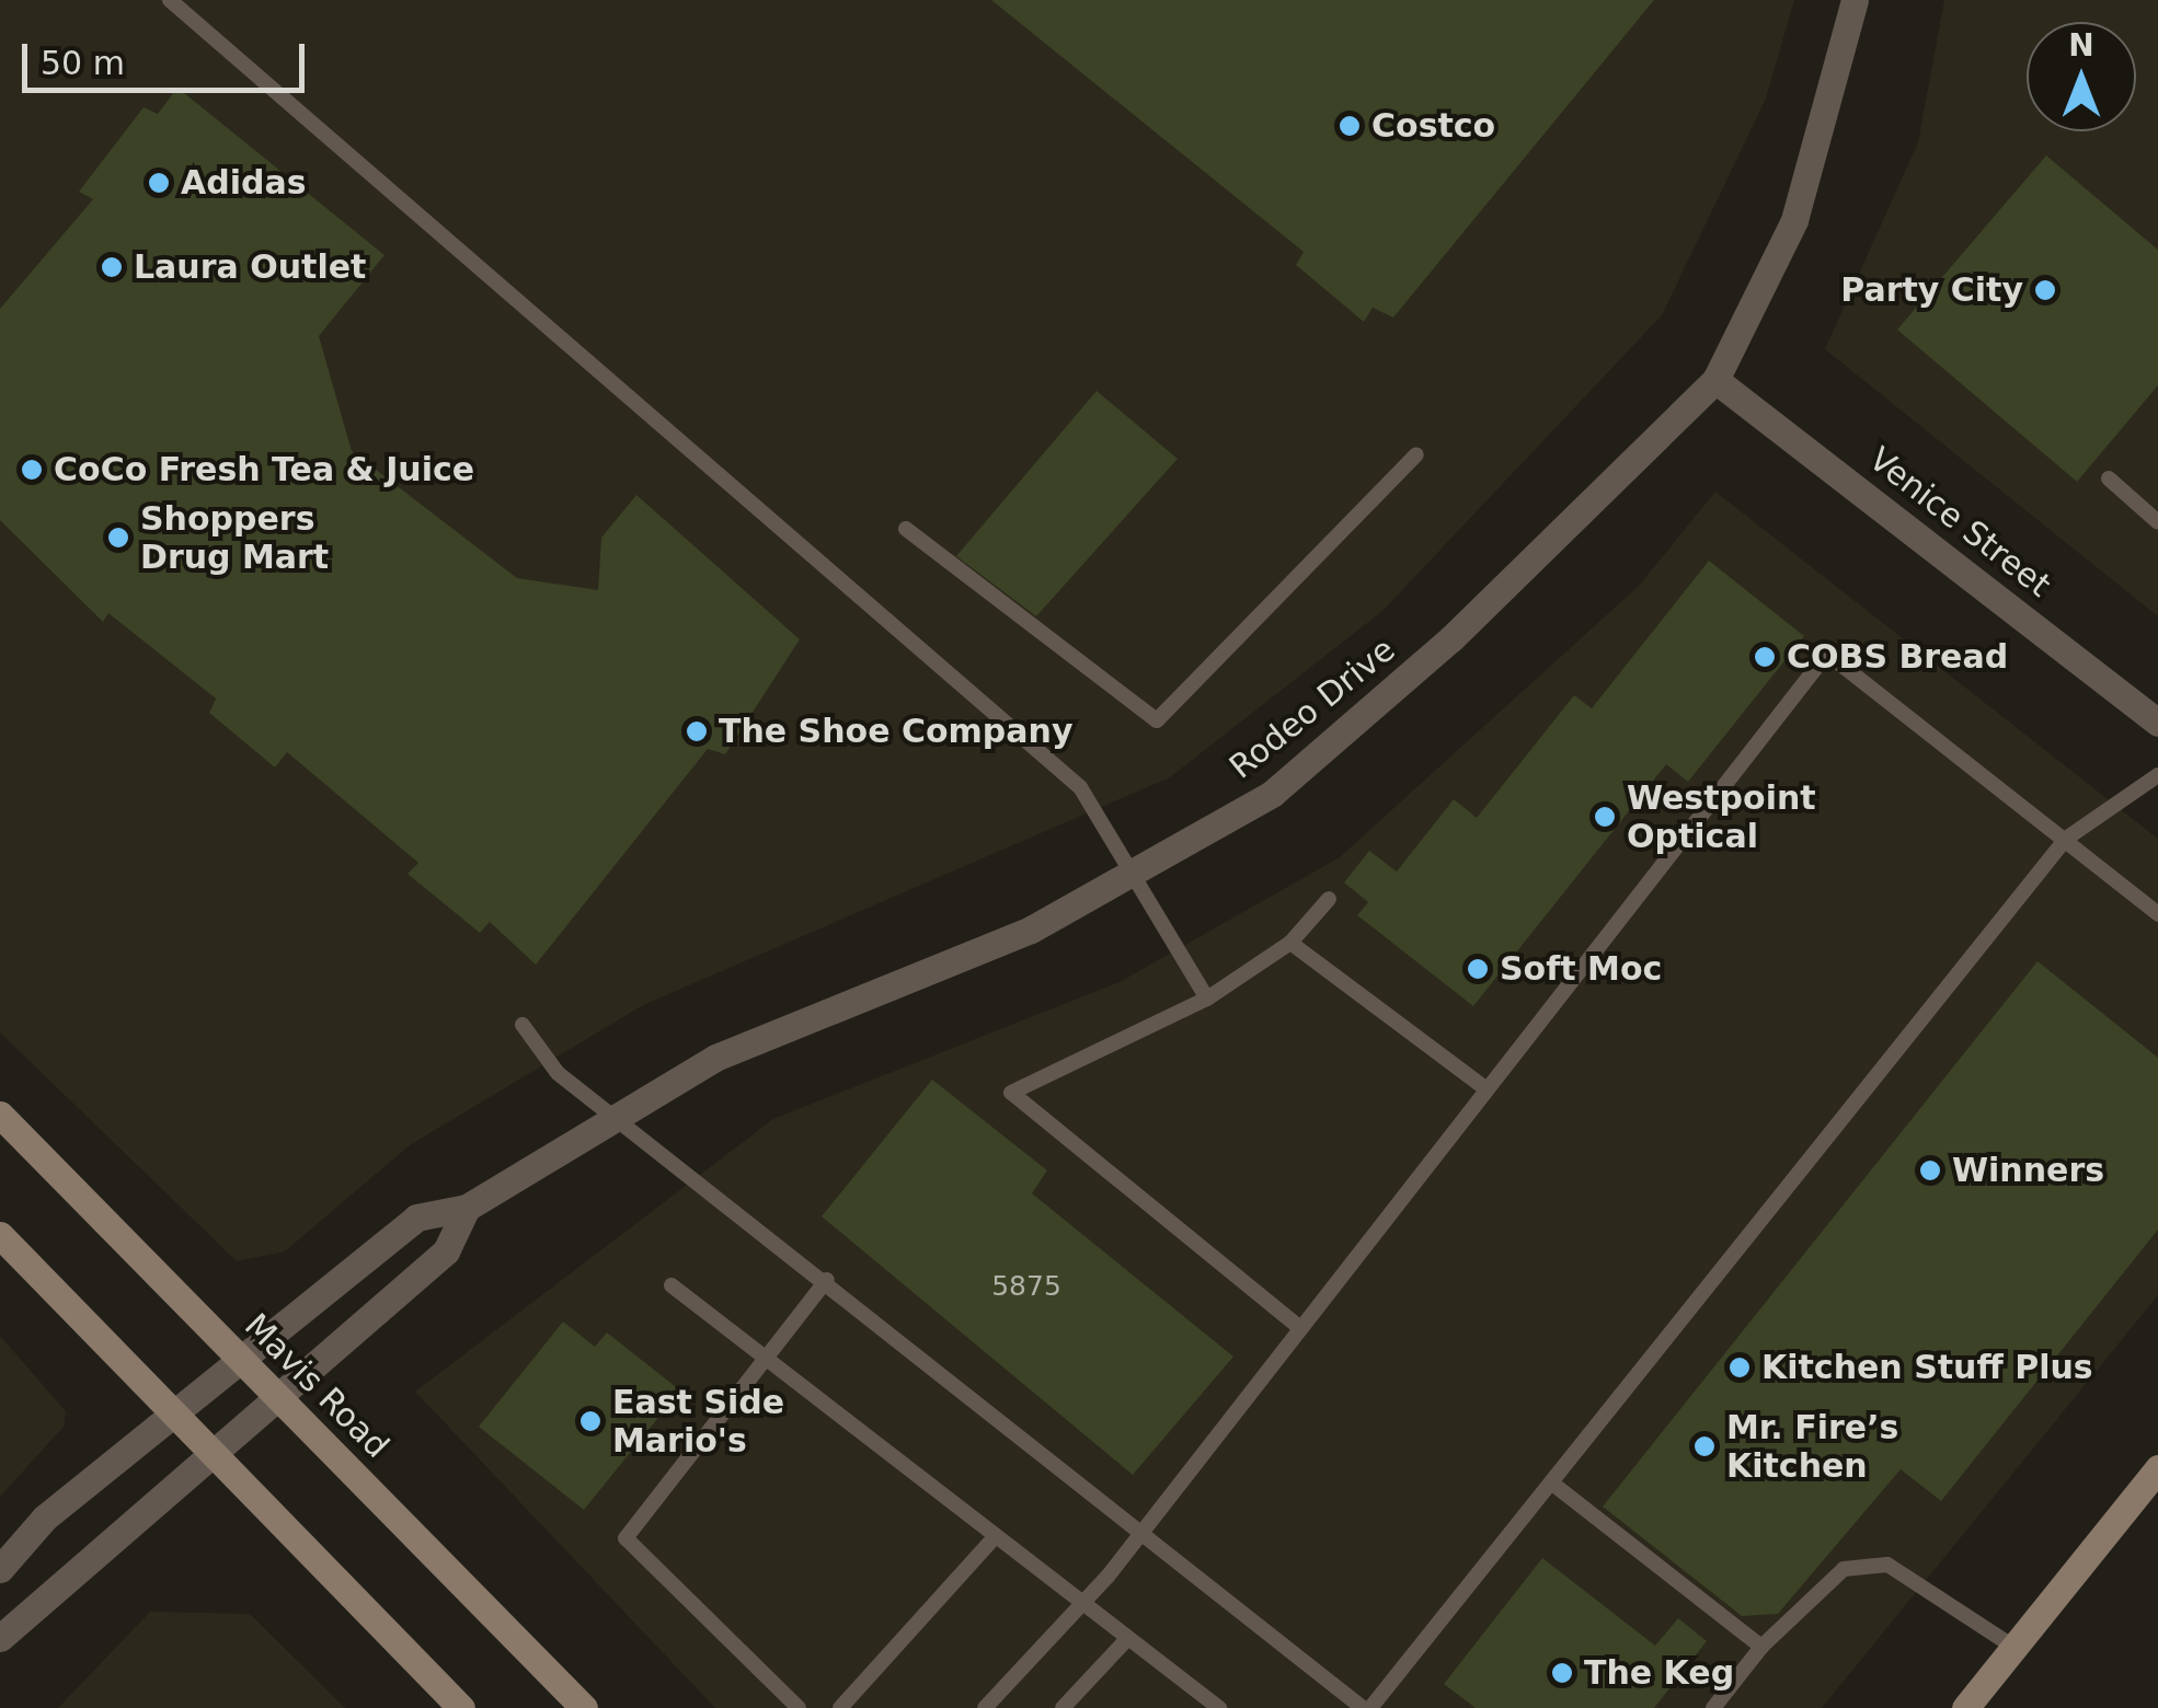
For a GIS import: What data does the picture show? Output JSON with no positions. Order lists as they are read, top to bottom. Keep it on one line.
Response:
{"streets":{"main road":["Mavis Road"],"street":["Venice Street","Rodeo Drive"]},"crossings":[["Venice Street","Rodeo Drive"],["Rodeo Drive","Mavis Road"]],"places":["Costco","Adidas","Laura Outlet","Party City","CoCo Fresh Tea & Juice","Shoppers Drug Mart","COBS Bread","The Shoe Company","Westpoint Optical","Soft Moc","Winners","Kitchen Stuff Plus","East Side Mario's","Mr. Fire’s Kitchen","The Keg"],"house_numbers":["5875"],"scale_bar":"50 m","north":"top"}
